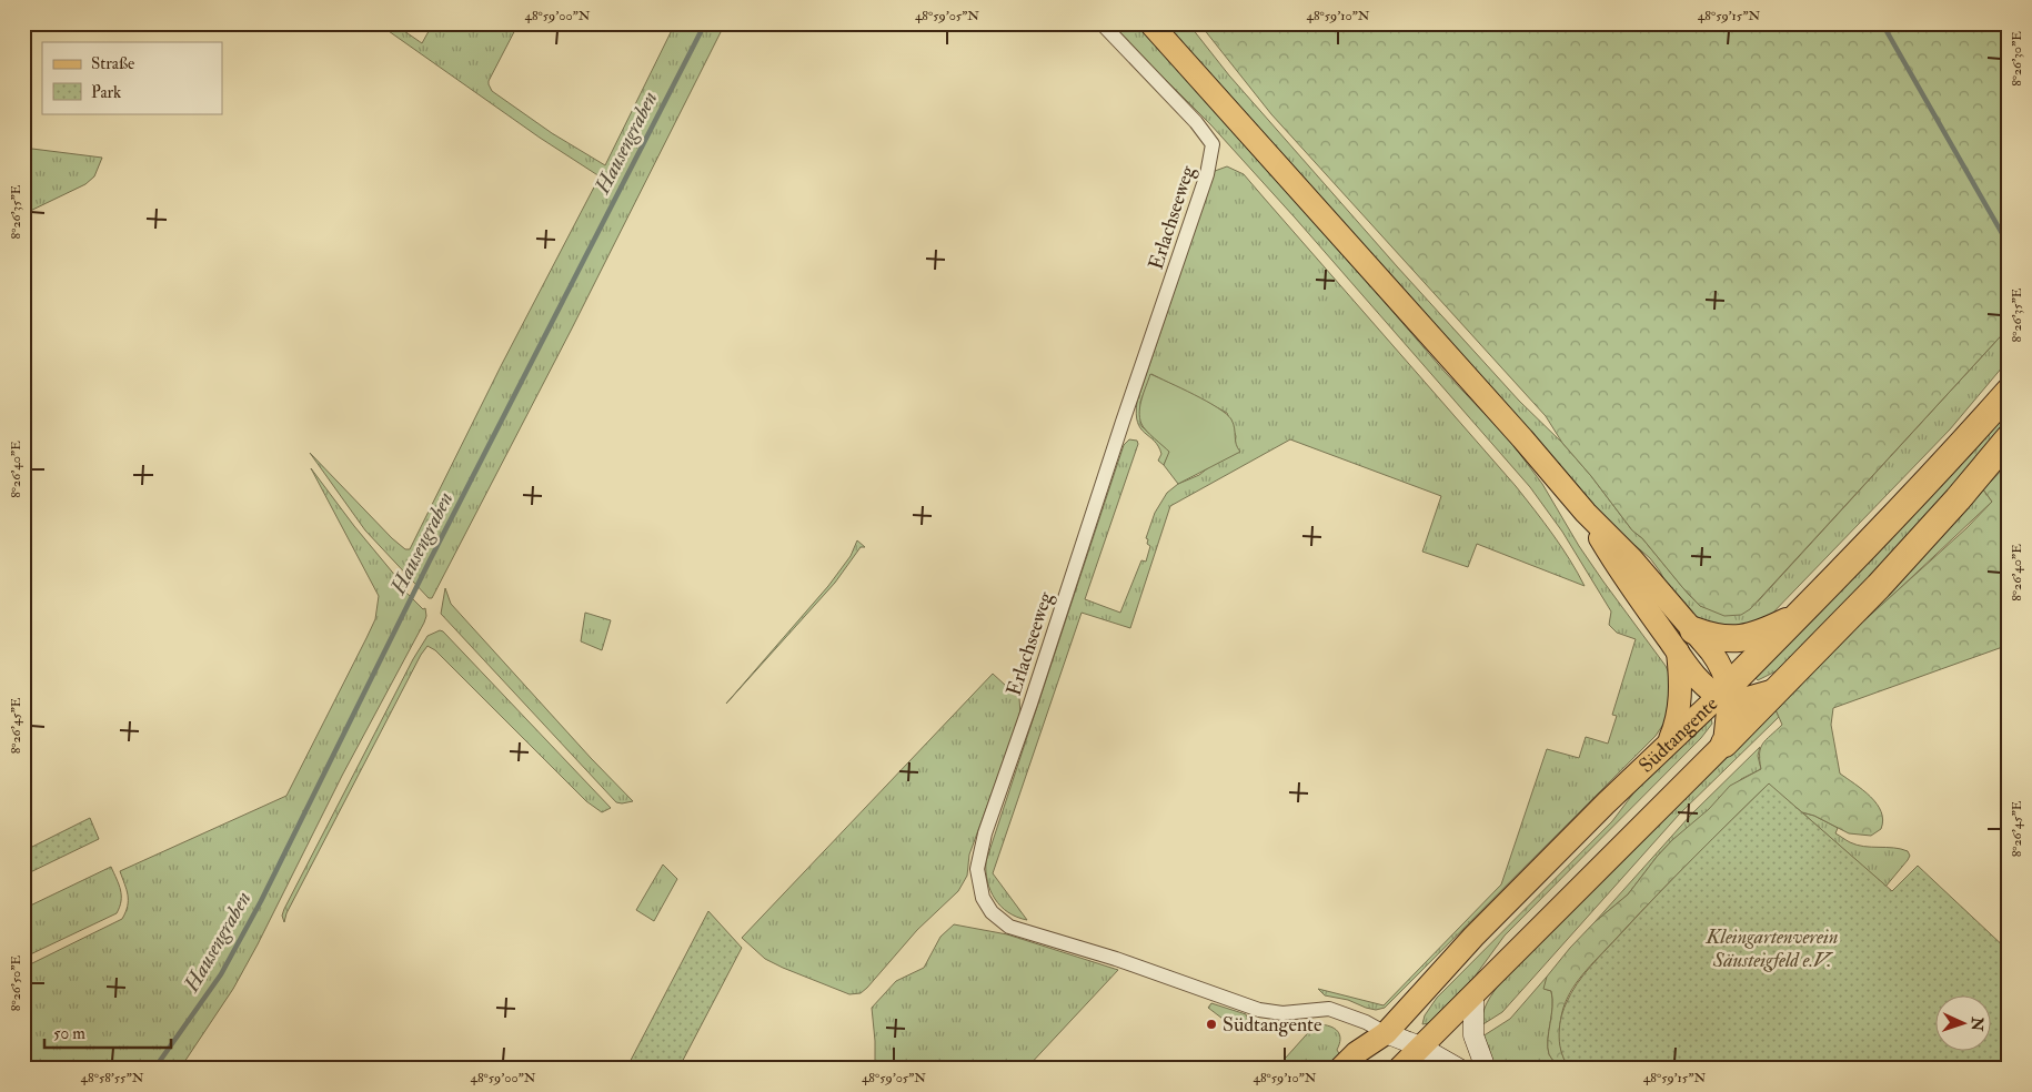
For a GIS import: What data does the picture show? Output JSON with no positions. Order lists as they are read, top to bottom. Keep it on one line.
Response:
{"streets":{"highway":["Südtangente"],"street":["Erlachseeweg"]},"crossings":[["Erlachseeweg","Südtangente"]],"water":["Hausengraben"],"parks":["Kleingartenverein Säusteigfeld e.V."],"places":["Südtangente"],"legend":["Straße","Park"],"scale_bar":"50 m","north":"right","coordinates":["48°59'00\"N","48°59'05\"N","48°59'10\"N","48°59'15\"N","8°26'30\"E","8°26'35\"E","8°26'40\"E","8°26'45\"E","8°26'50\"E","48°58'55\"N"]}
